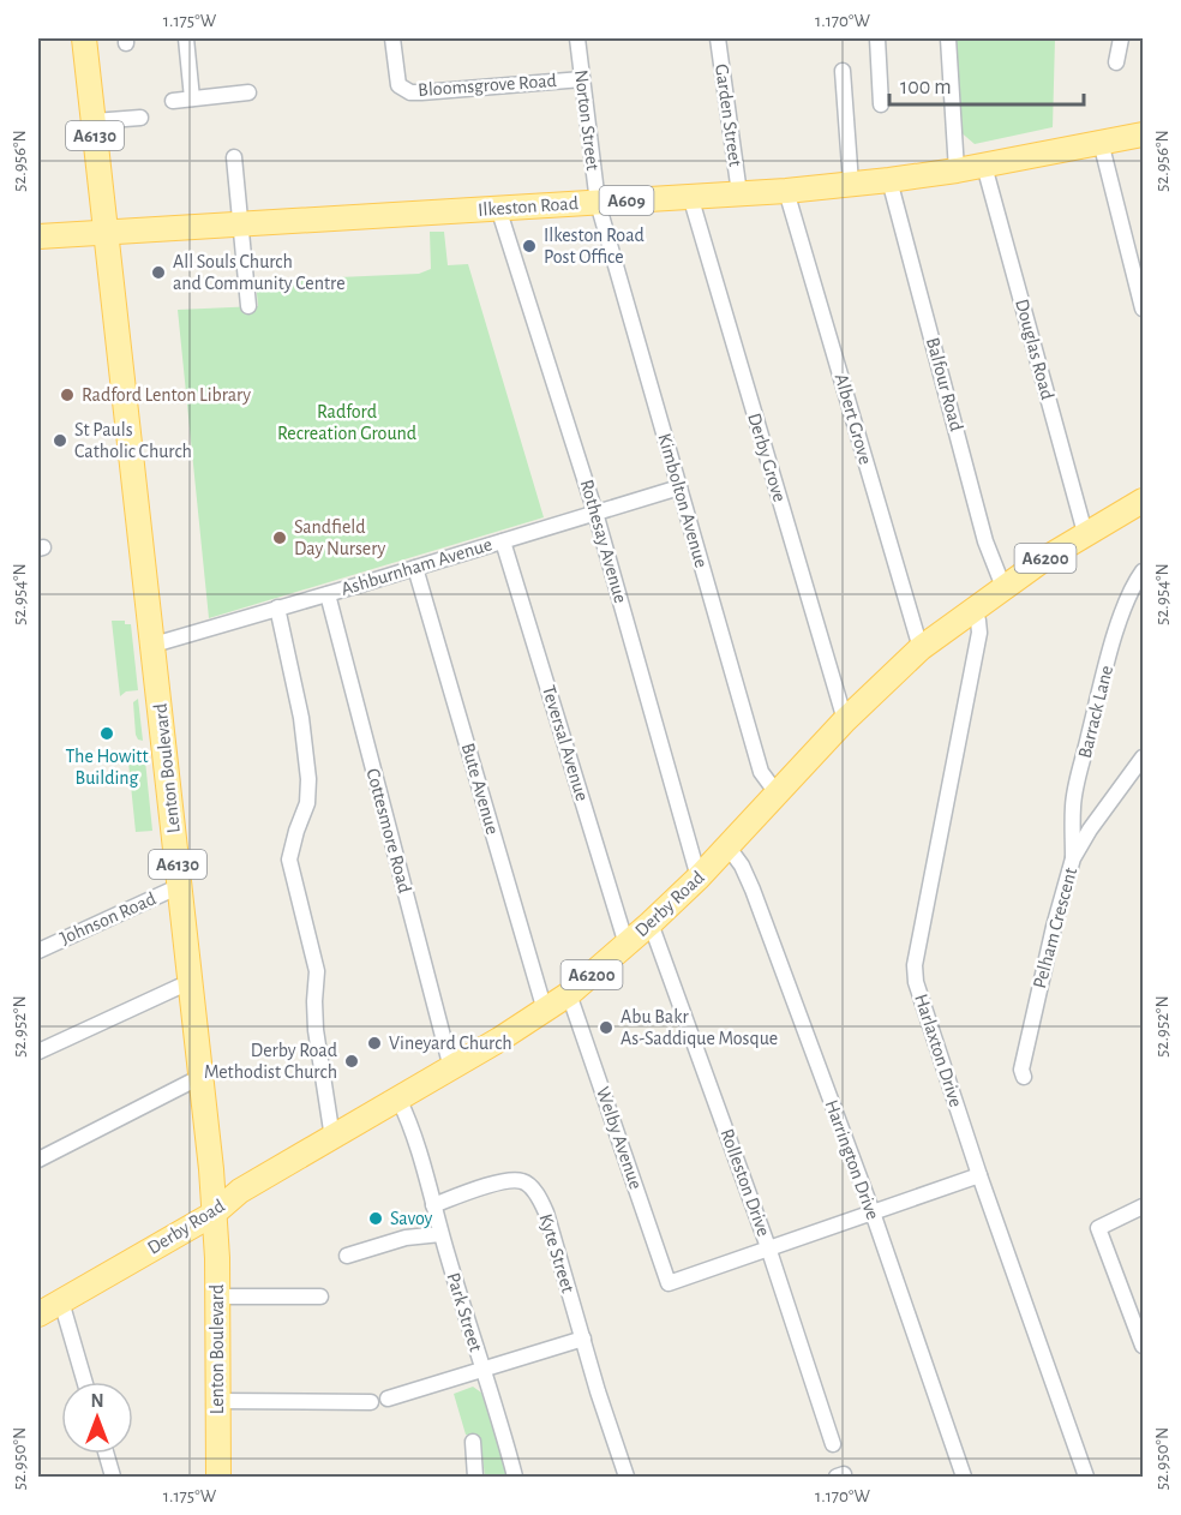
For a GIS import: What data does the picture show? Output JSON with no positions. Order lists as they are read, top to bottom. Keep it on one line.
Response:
{"streets":{"main road":["A6130","A609","Ilkeston Road","A6200","Lenton Boulevard","Derby Road"],"street":["Bloomsgrove Road","Garden Street","Norton Street","Douglas Road","Balfour Road","Albert Grove","Derby Grove","Kimbolton Avenue","Rothesay Avenue","Ashburnham Avenue","Barrack Lane","Teversal Avenue","Bute Avenue","Cottesmore Road","Johnson Road","Pelham Crescent","Harlaxton Drive","Welby Avenue","Harrington Drive","Rolleston Drive","Kyte Street","Park Street"]},"crossings":[["Bloomsgrove Road","Norton Street"],["Garden Street","Ilkeston Road"],["Norton Street","Ilkeston Road"],["Norton Street","Kimbolton Avenue"],["A6130","Ilkeston Road"],["A6130","Lenton Boulevard"],["Ilkeston Road","Douglas Road"],["Ilkeston Road","Balfour Road"],["Ilkeston Road","Albert Grove"],["Ilkeston Road","Derby Grove"],["Ilkeston Road","Kimbolton Avenue"],["Ilkeston Road","Rothesay Avenue"],["Ilkeston Road","Lenton Boulevard"],["Douglas Road","Derby Road"],["Balfour Road","Derby Road"],["Albert Grove","Derby Road"],["Derby Grove","Derby Road"],["Kimbolton Avenue","Ashburnham Avenue"],["Kimbolton Avenue","Derby Road"],["Rothesay Avenue","Ashburnham Avenue"],["Rothesay Avenue","Derby Road"],["Ashburnham Avenue","Teversal Avenue"],["Ashburnham Avenue","Lenton Boulevard"],["Ashburnham Avenue","Bute Avenue"],["Ashburnham Avenue","Cottesmore Road"],["Barrack Lane","Pelham Crescent"],["Teversal Avenue","Derby Road"],["Lenton Boulevard","Derby Road"],["Lenton Boulevard","Johnson Road"],["Bute Avenue","Derby Road"],["Cottesmore Road","Derby Road"],["Derby Road","Harlaxton Drive"],["Derby Road","Welby Avenue"],["Derby Road","Harrington Drive"],["Derby Road","Rolleston Drive"],["Derby Road","Park Street"],["Welby Avenue","Rolleston Drive"],["Kyte Street","Park Street"]],"parks":["Radford Recreation Ground"],"places":["Ilkeston Road Post Office","All Souls Church and Community Centre","Radford Lenton Library","St Pauls Catholic Church","Sandfield Day Nursery","The Howitt Building","Abu Bakr As-Saddique Mosque","Vineyard Church","Derby Road Methodist Church","Savoy"],"scale_bar":"100 m","north":"top","coordinates":["1.175°W","1.170°W","52.956°N","52.954°N","52.952°N","52.950°N"]}
